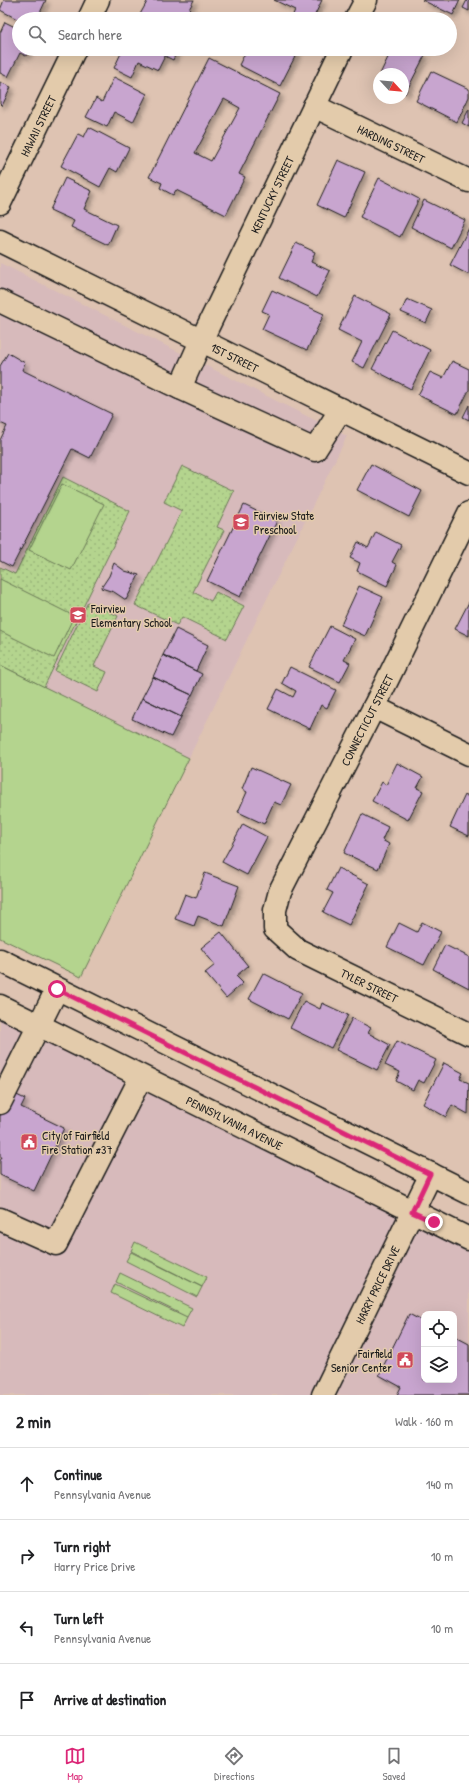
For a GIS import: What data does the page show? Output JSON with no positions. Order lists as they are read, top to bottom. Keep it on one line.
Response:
{"streets":{"street":["HAWAII STREET","HARDING STREET","KENTUCKY STREET","1ST STREET","CONNECTICUT STREET","TYLER STREET","PENNSYLVANIA AVENUE","HARRY PRICE DRIVE"]},"crossings":[["HARDING STREET","KENTUCKY STREET"],["KENTUCKY STREET","1ST STREET"],["CONNECTICUT STREET","TYLER STREET"],["PENNSYLVANIA AVENUE","HARRY PRICE DRIVE"]],"places":{"school or university":["Fairview State Preschool","Fairview Elementary School"],"public building":["City of Fairfield Fire Station #37","Fairfield Senior Center"]},"north":"bottom right","page":{"search":"Search here","heading":["2 min","Walk · 160 m"],"list":[["Continue","Pennsylvania Avenue","140 m"],["Turn right","Harry Price Drive","10 m"],["Turn left","Pennsylvania Avenue","10 m"],"Arrive at destination"],"nav":["Map","Directions","Saved"]}}
